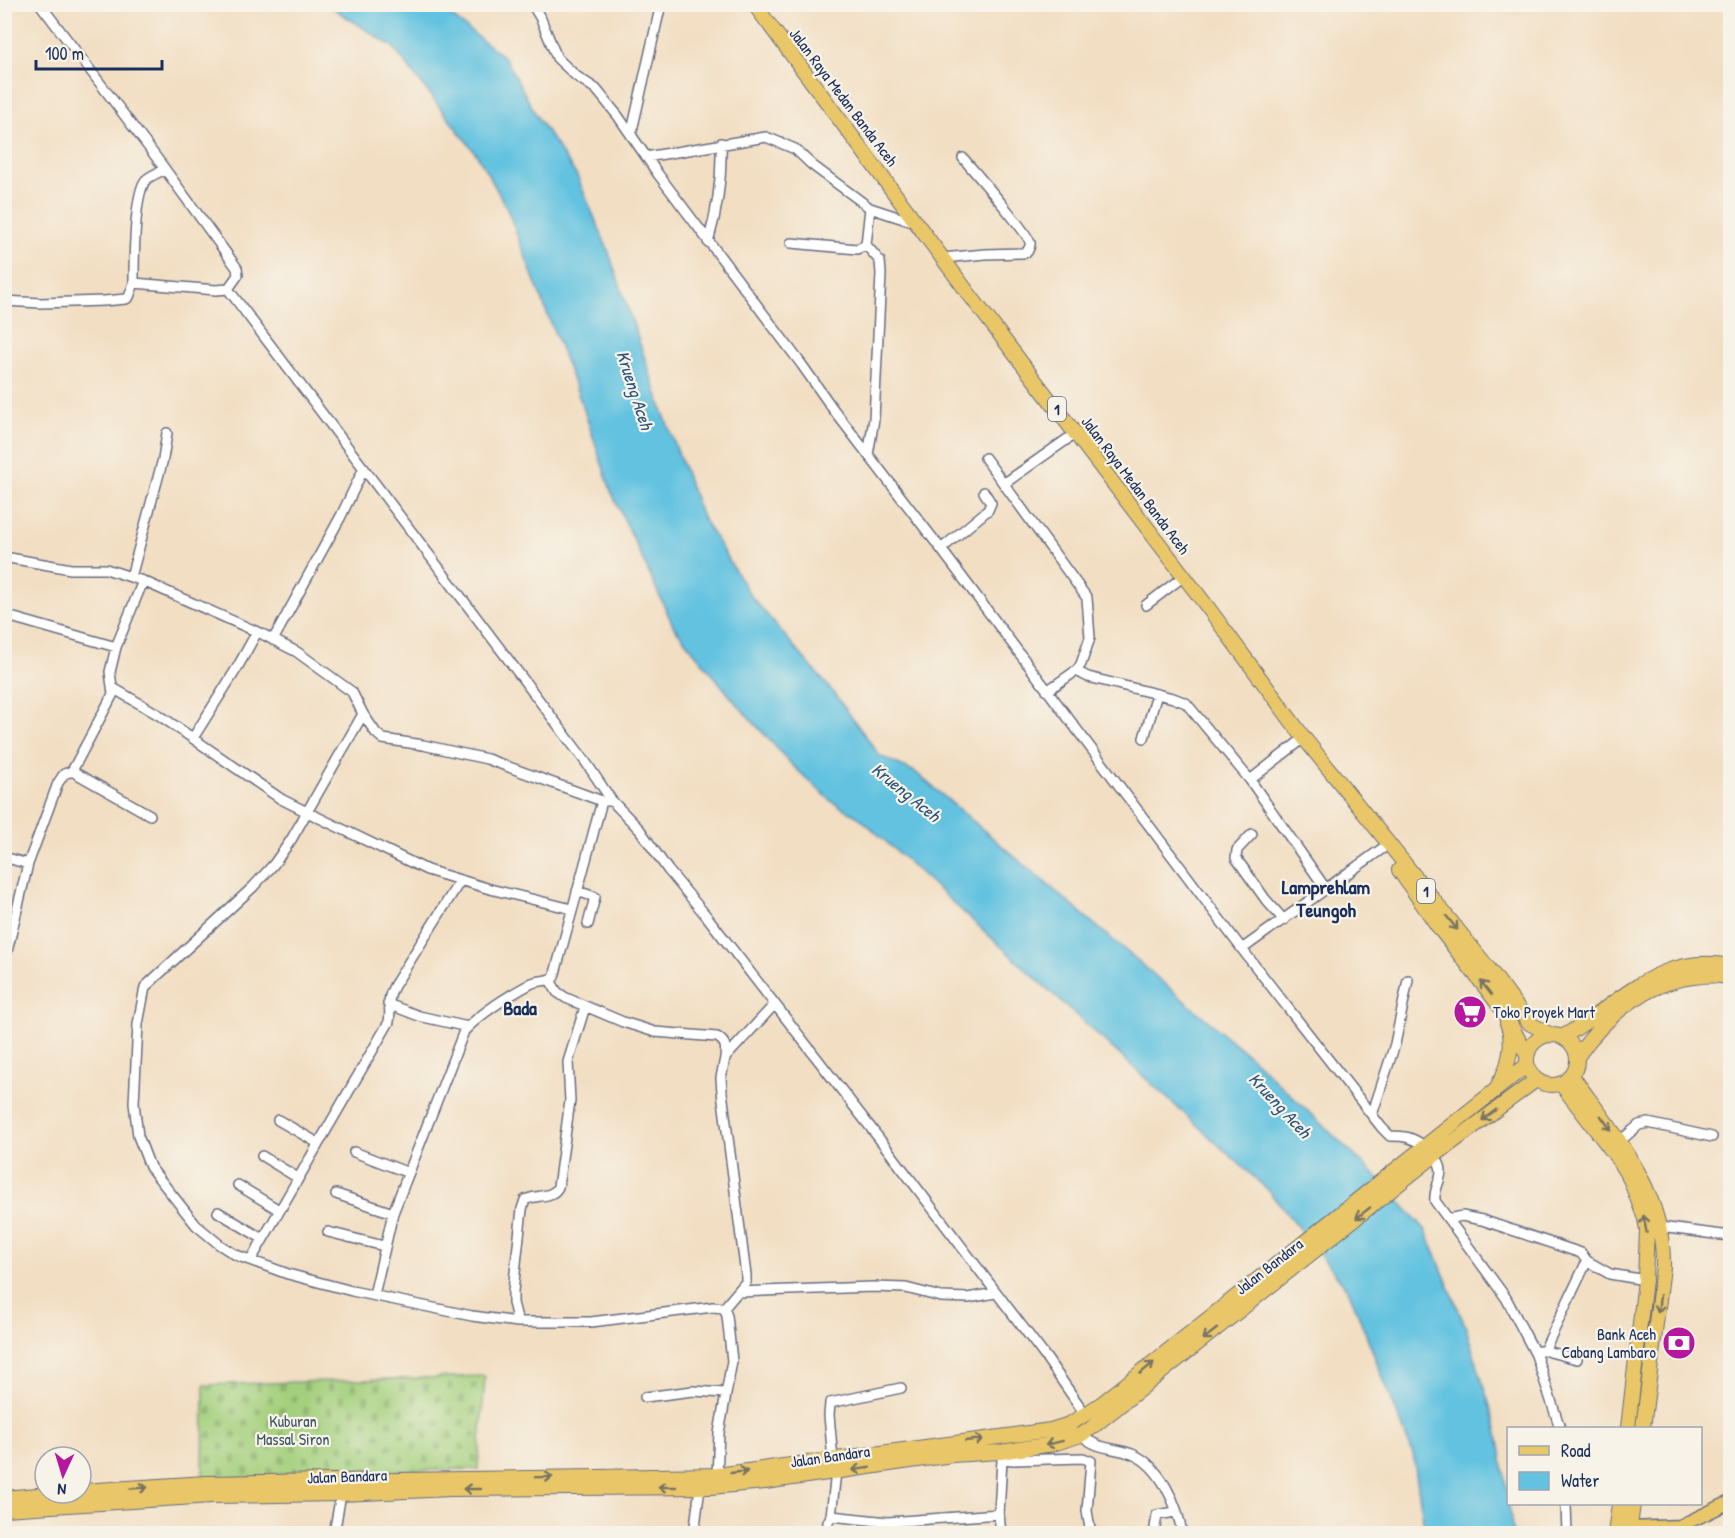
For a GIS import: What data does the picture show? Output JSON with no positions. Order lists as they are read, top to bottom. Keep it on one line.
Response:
{"streets":{"highway":["Jalan Raya Medan Banda Aceh","1","Jalan Bandara"]},"crossings":[["Jalan Raya Medan Banda Aceh","1"],["Jalan Raya Medan Banda Aceh","Jalan Bandara"],["1","Jalan Bandara"]],"districts":["Lamprehlam Teungoh","Bada"],"water":["Krueng Aceh"],"parks":["Kuburan Massal Siron"],"places":{"supermarket":["Toko Proyek Mart"],"bank":["Bank Aceh Cabang Lambaro"]},"legend":["Road","Water"],"scale_bar":"100 m","north":"bottom"}
